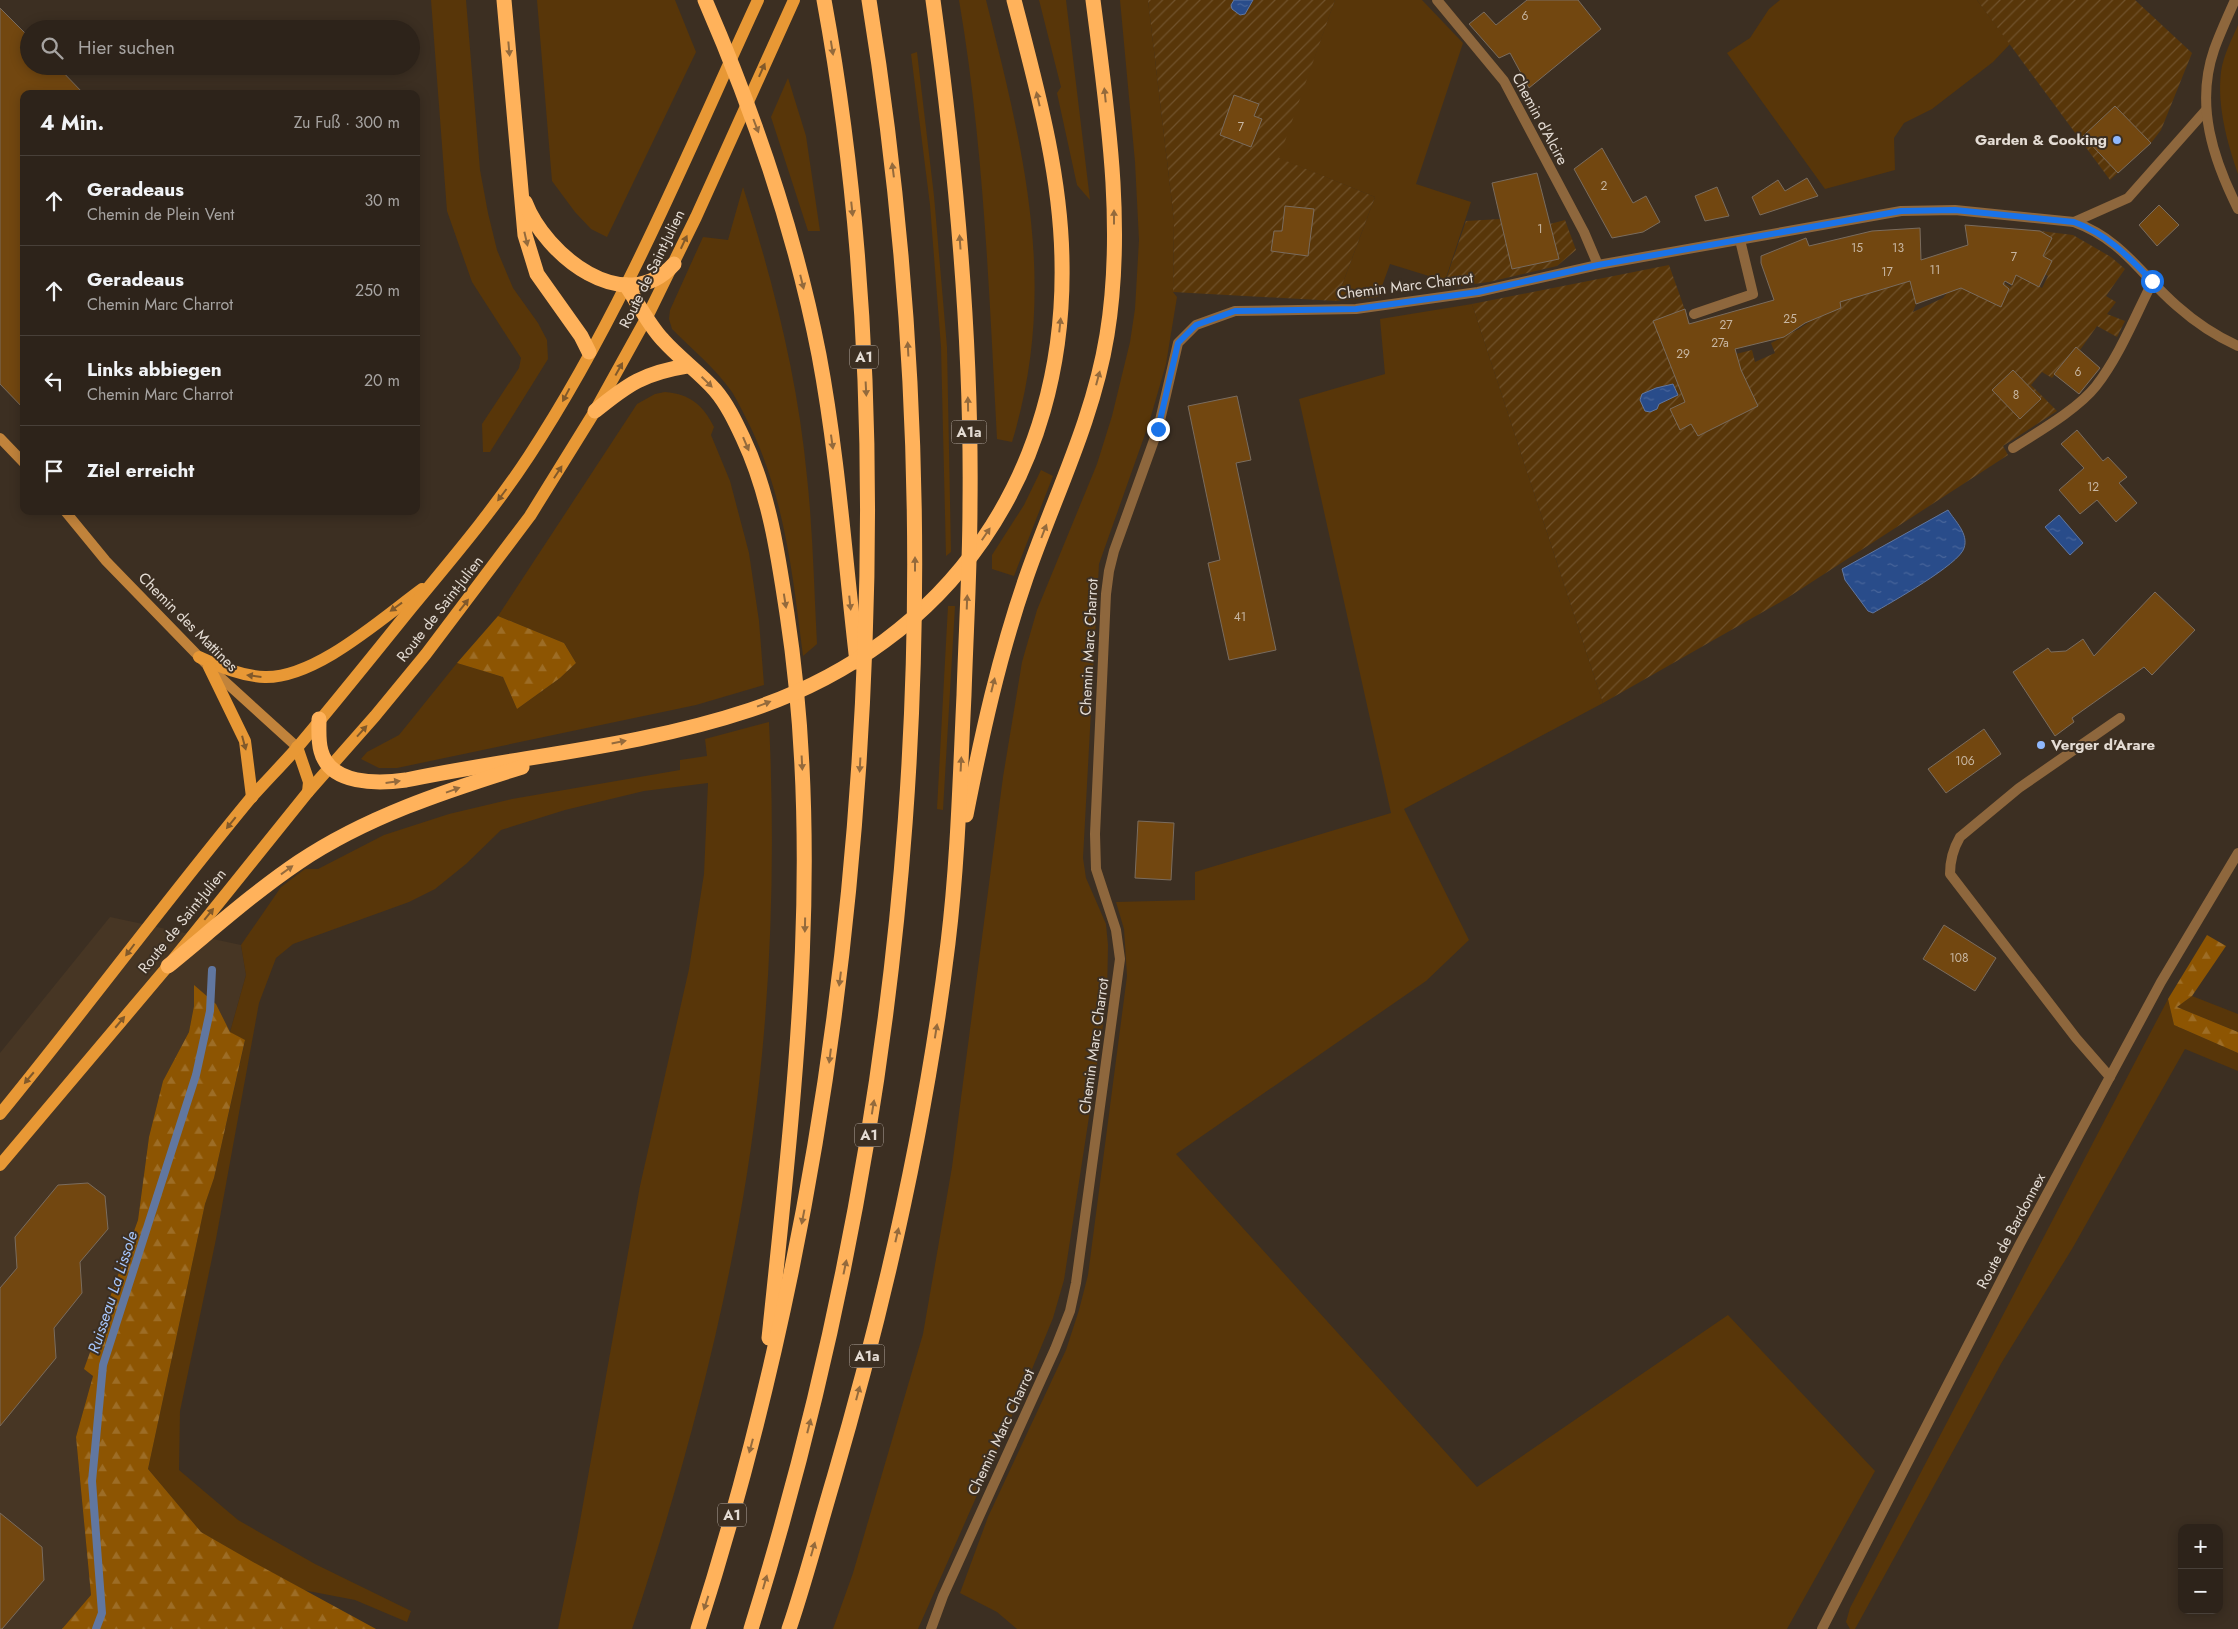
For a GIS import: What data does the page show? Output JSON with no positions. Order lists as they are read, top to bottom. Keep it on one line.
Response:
{"streets":{"highway":["A1","A1a"],"main road":["Route de Saint-Julien","Chemin des Mattines"],"street":["Chemin d'Alcire","Chemin Marc Charrot","Route de Bardonnex"]},"crossings":[["Chemin d'Alcire","Chemin Marc Charrot"],["Route de Saint-Julien","Chemin des Mattines"]],"water":["Ruisseau La Lissole"],"places":["Garden & Cooking","Verger d'Arare"],"house_numbers":["6","7","2","1","15","13","7","11","17","25","27","27a","29","6","8","12","41","106","108"],"page":{"search":"Hier suchen","heading":["4 Min.","Zu Fuß · 300 m"],"list":[["Geradeaus","Chemin de Plein Vent","30 m"],["Geradeaus","Chemin Marc Charrot","250 m"],["Links abbiegen","Chemin Marc Charrot","20 m"],"Ziel erreicht"],"map_buttons":["+","−"]}}
